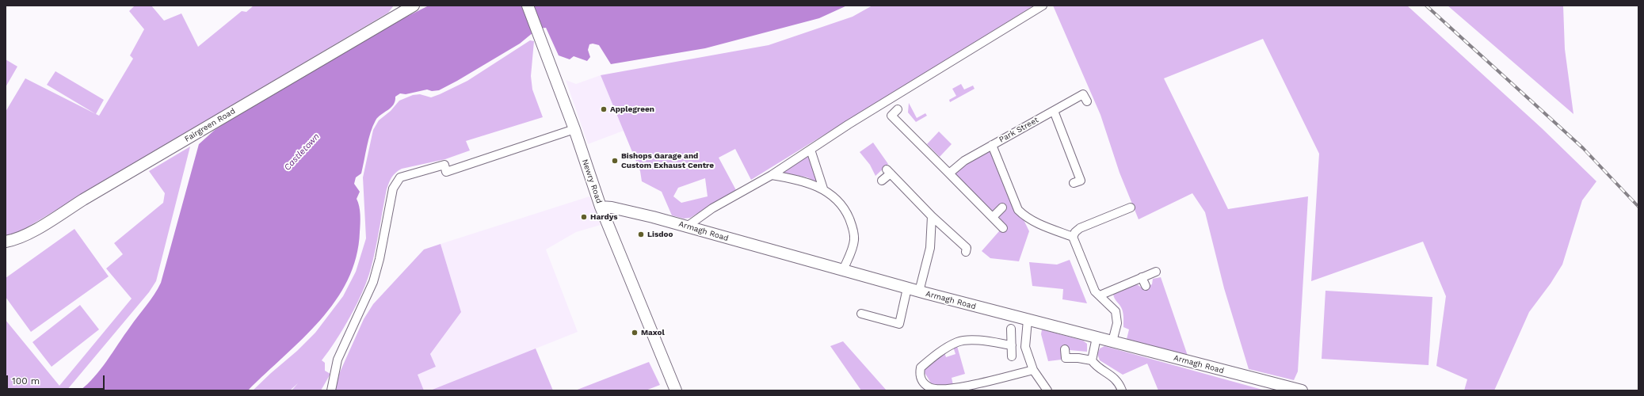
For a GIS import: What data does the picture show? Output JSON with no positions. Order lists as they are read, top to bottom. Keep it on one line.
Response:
{"streets":{"main road":["Fairgreen Road","Newry Road","Armagh Road"],"street":["Park Street"]},"crossings":[["Newry Road","Armagh Road"]],"water":["Castletown"],"places":["Applegreen","Bishops Garage and Custom Exhaust Centre","Hardys","Lisdoo","Maxol"],"scale_bar":"100 m"}
